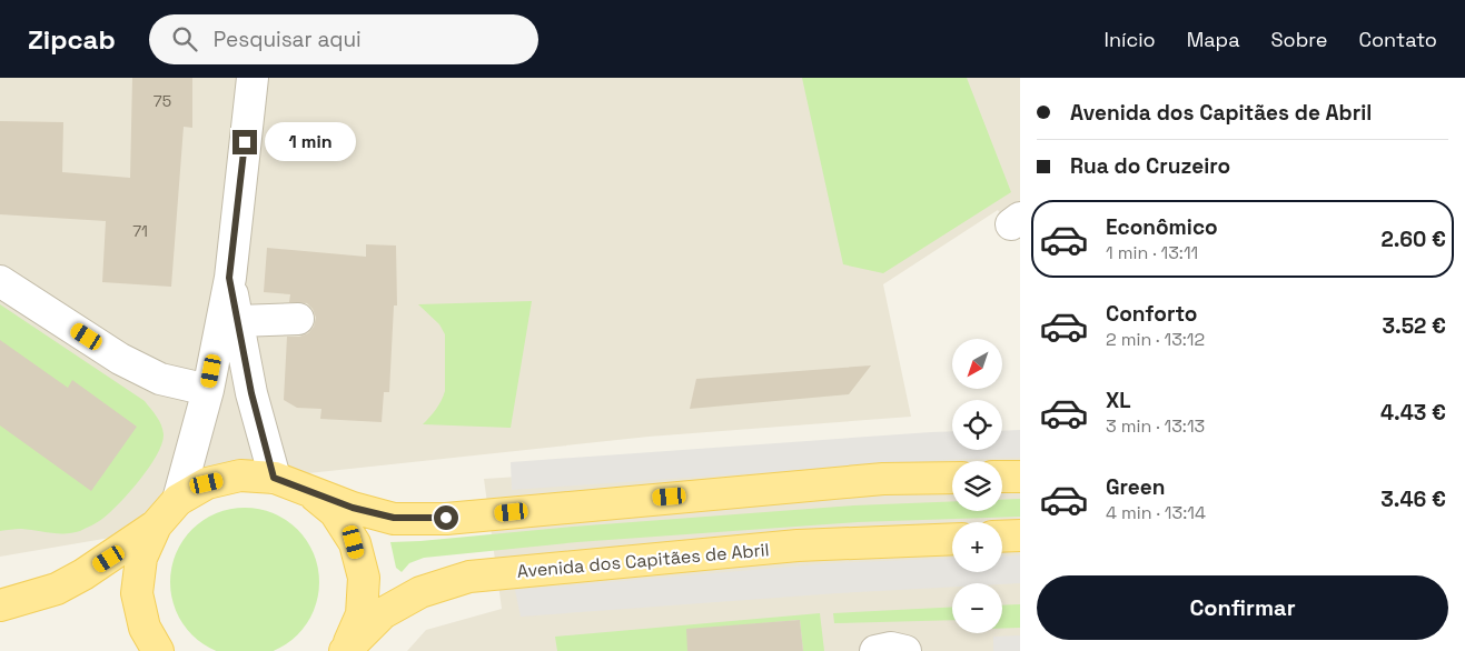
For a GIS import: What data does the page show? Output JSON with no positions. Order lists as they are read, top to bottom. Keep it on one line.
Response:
{"streets":{"main road":["Avenida dos Capitães de Abril"]},"house_numbers":["75","71"],"north":"bottom left","page":{"header":"Zipcab","search":"Pesquisar aqui","nav":["Início","Mapa","Sobre","Contato"],"banner":["Avenida dos Capitães de Abril","Rua do Cruzeiro"],"bubble":"1 min","list":[{"name":"Econômico","note":"1 min · 13:11","value":"2.60 €"},{"name":"Conforto","note":"2 min · 13:12","value":"3.52 €"},{"name":"XL","note":"3 min · 13:13","value":"4.43 €"},{"name":"Green","note":"4 min · 13:14","value":"3.46 €"}],"map_buttons":["+","−"],"buttons":"Confirmar"}}
